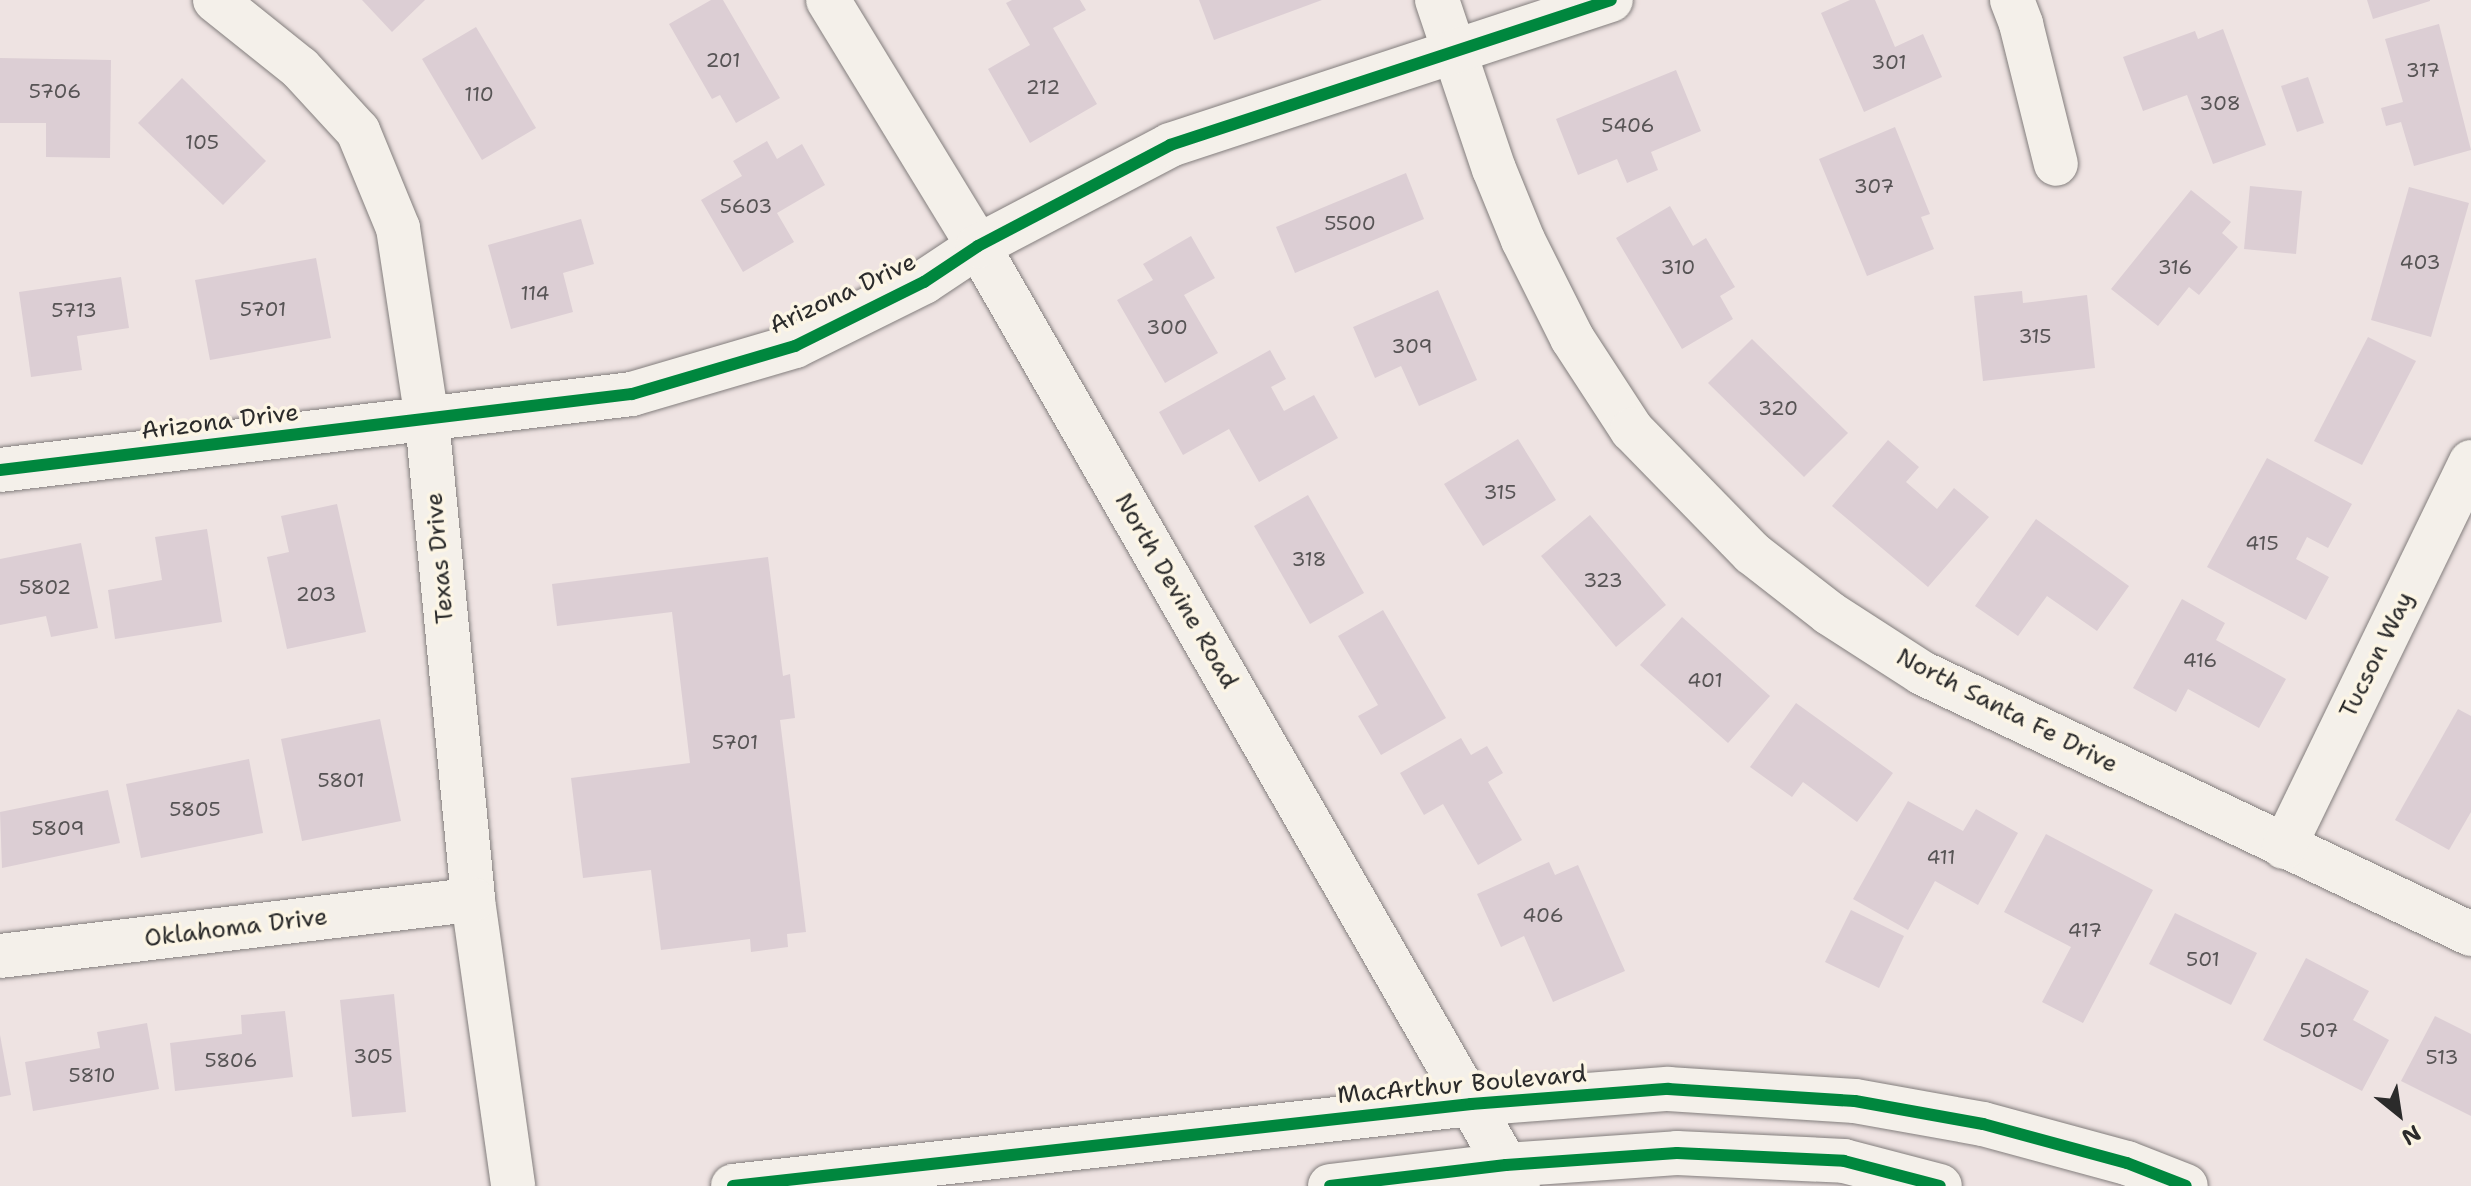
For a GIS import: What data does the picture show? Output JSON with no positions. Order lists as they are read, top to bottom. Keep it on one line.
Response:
{"streets":{"street":["Arizona Drive","Texas Drive","North Devine Road","Tucson Way","North Santa Fe Drive","Oklahoma Drive","MacArthur Boulevard"]},"crossings":[["Arizona Drive","Texas Drive"],["Arizona Drive","North Devine Road"],["Arizona Drive","North Santa Fe Drive"],["Texas Drive","Oklahoma Drive"],["North Devine Road","MacArthur Boulevard"],["Tucson Way","North Santa Fe Drive"]],"house_numbers":["201","301","317","212","5706","110","308","5406","105","307","5603","5500","403","310","316","114","5701","5713","300","315","309","320","315","415","318","323","5802","203","416","401","5701","5801","5805","5809","411","406","417","501","507","305","513","5806","5810"],"north":"bottom right"}
